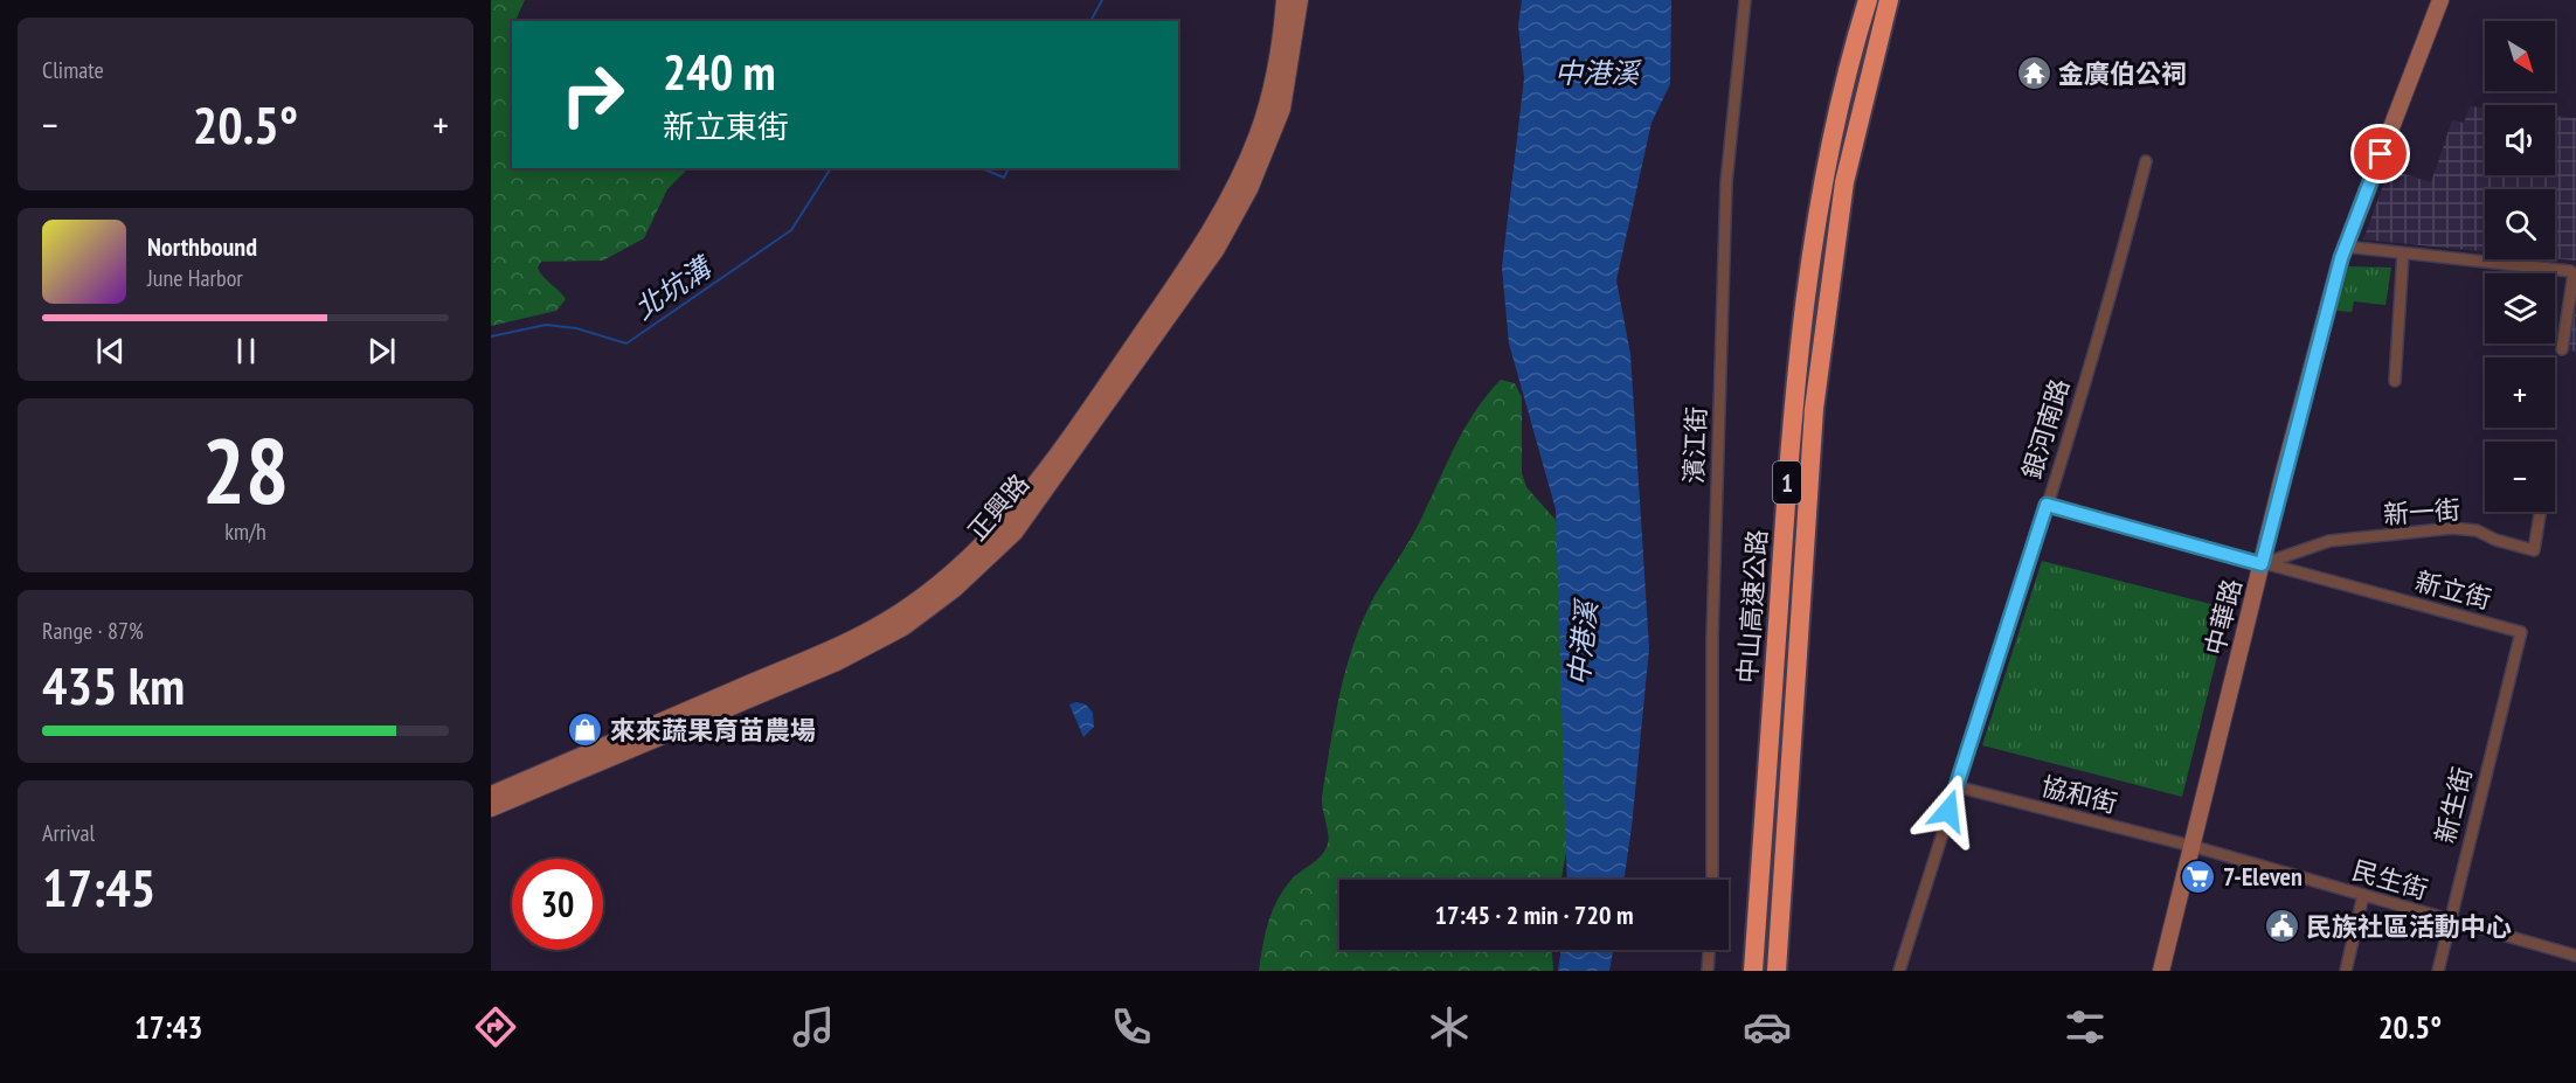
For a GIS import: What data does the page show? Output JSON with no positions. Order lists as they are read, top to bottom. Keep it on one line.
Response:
{"streets":{"highway":["1","中山高速公路"],"main road":["正興路","中華路"],"street":["銀河南路","濱江街","新一街","新立街","協和街","新生街","民生街"]},"crossings":[["銀河南路","協和街"],["新一街","新立街"],["新一街","中華路"],["新立街","中華路"],["新立街","新生街"],["中華路","協和街"],["中華路","民生街"],["協和街","民生街"],["新生街","民生街"]],"water":["中港溪","北坑溝"],"places":{"temple":["金廣伯公祠"],"shop":["來來蔬果育苗農場"],"supermarket":["7-Eleven"],"public building":["民族社區活動中心"]},"north":"bottom right","page":{"tile":["Climate",["28","km/h"],["Range · 87%","435 km"],["Arrival","17:45"]],"map_buttons":["+","−"],"turn":["240 m","新立東街"],"heat":["−","20.5°","+"],"song":["Northbound","June Harbor"],"limit":"30","trip":"17:45 · 2 min · 720 m","tabs":["17:43","20.5°"]}}
